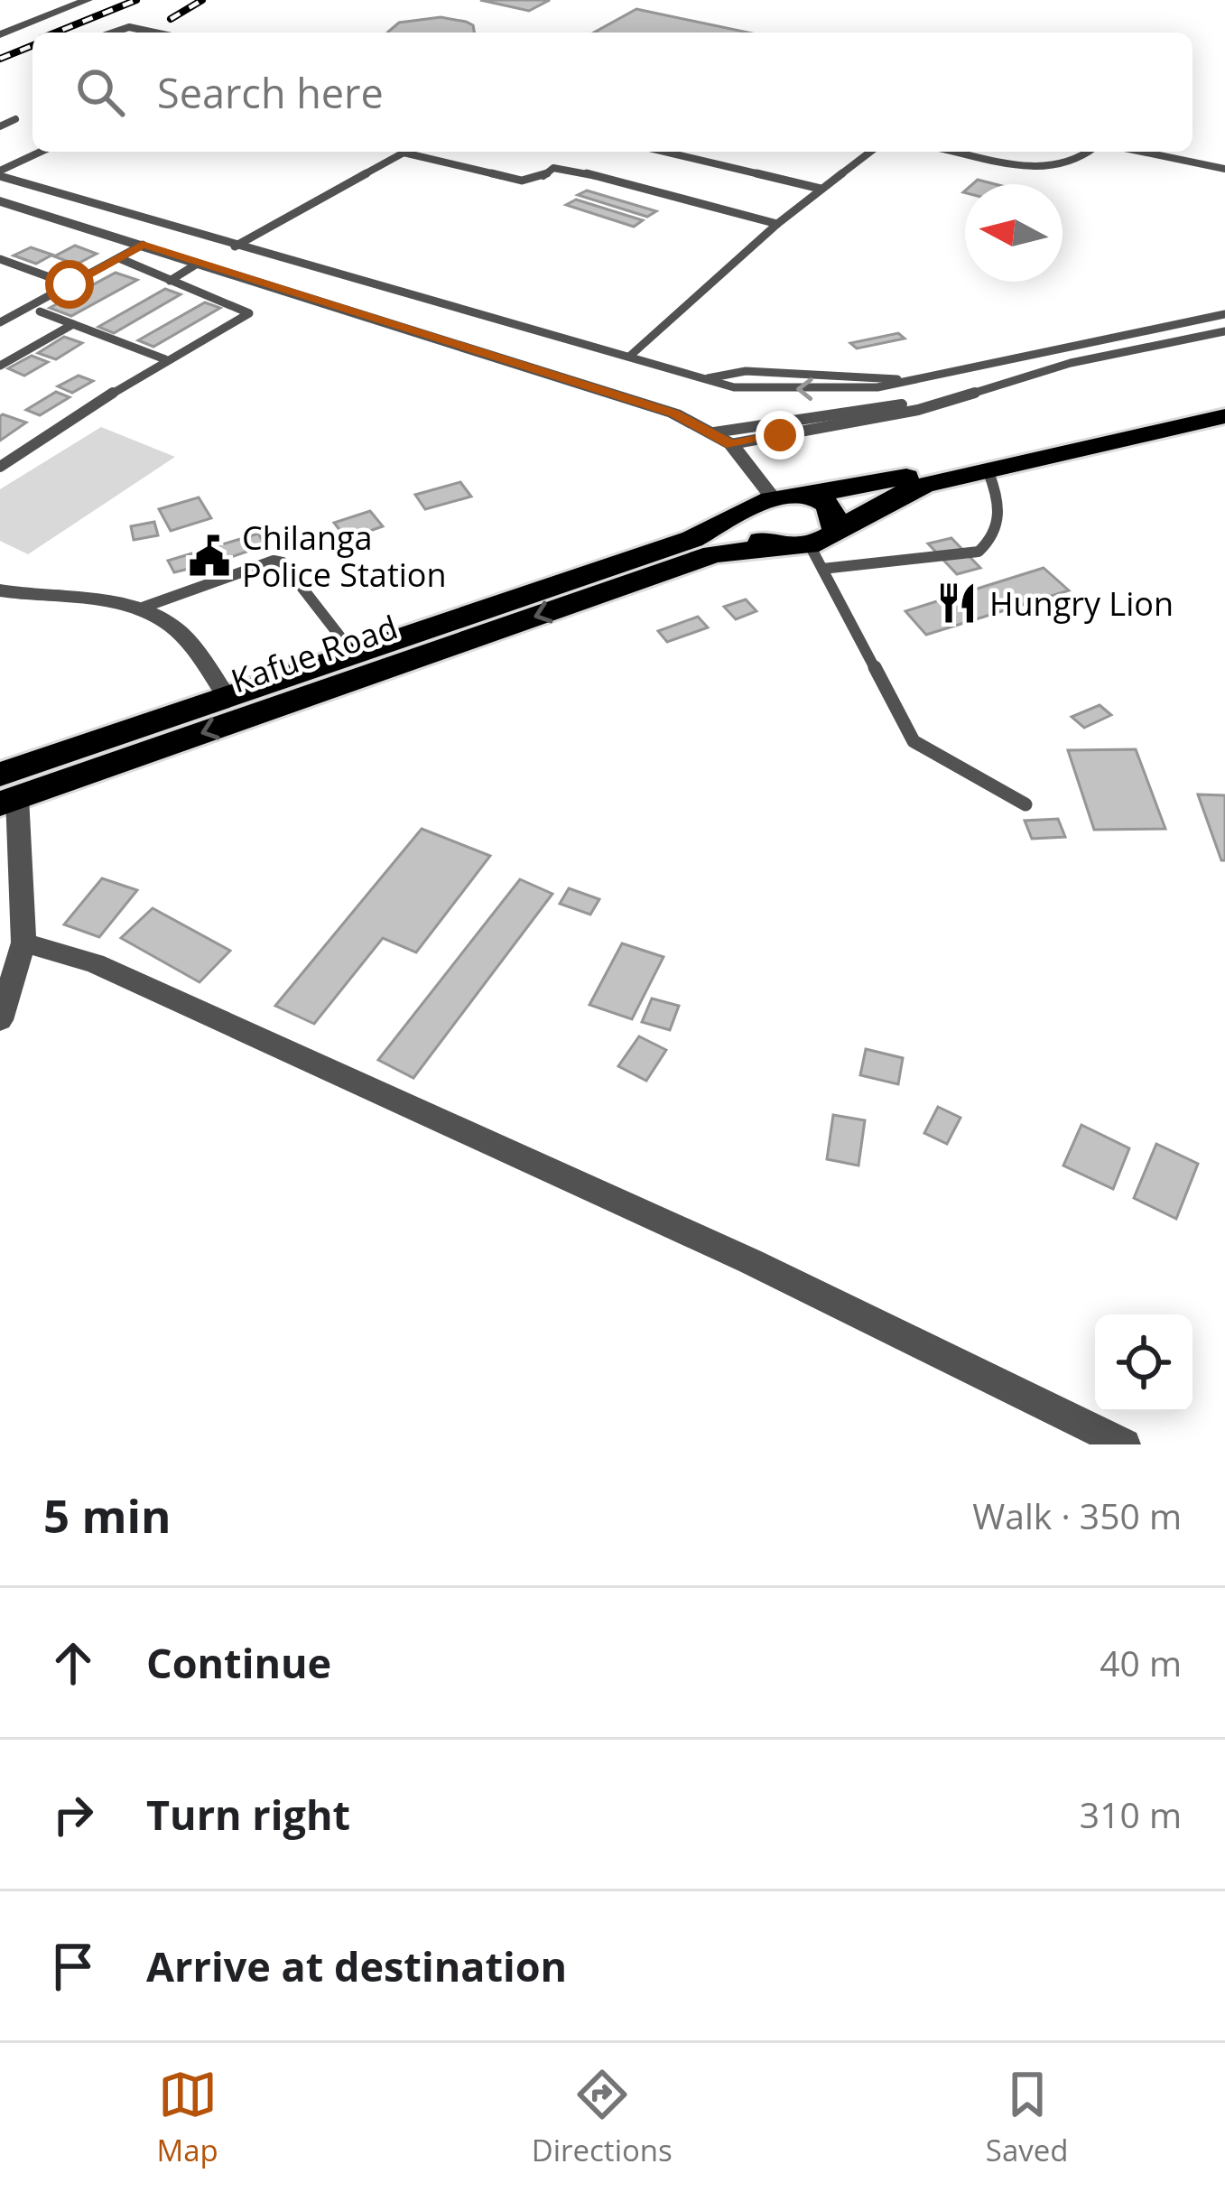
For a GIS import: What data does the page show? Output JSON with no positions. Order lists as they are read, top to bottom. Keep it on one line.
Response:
{"streets":{"highway":["Kafue Road"]},"places":{"public building":["Chilanga Police Station"],"restaurant":["Hungry Lion"]},"north":"left","page":{"search":"Search here","heading":["5 min","Walk · 350 m"],"list":[["Continue","40 m"],["Turn right","310 m"],"Arrive at destination"],"nav":["Map","Directions","Saved"]}}
